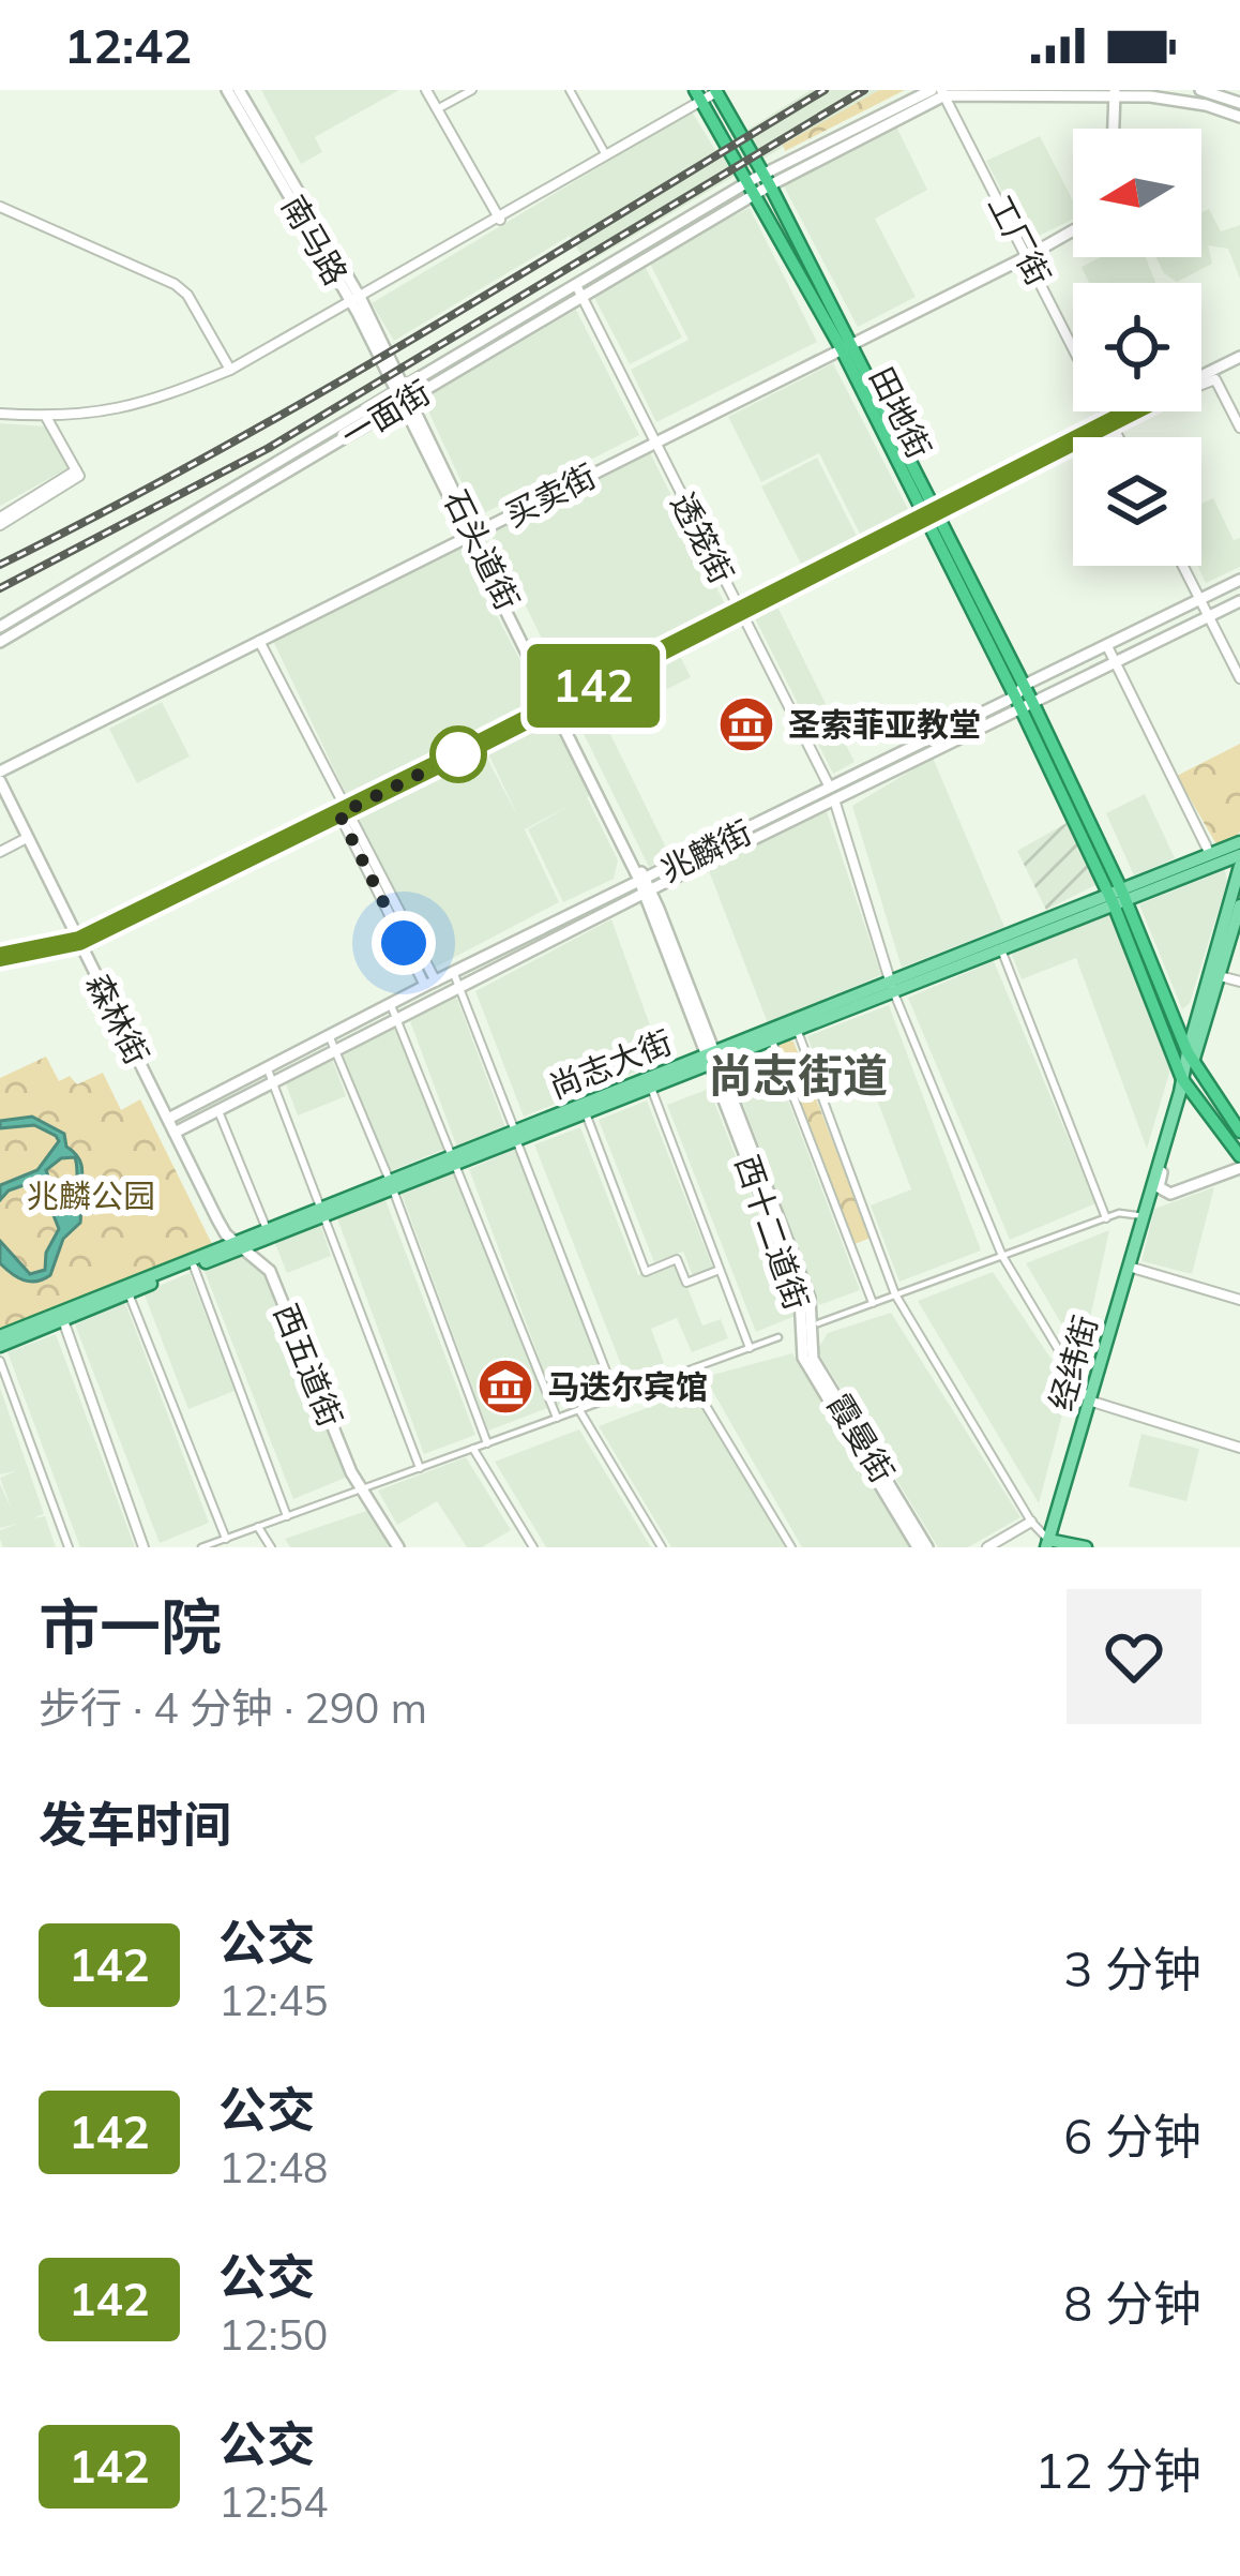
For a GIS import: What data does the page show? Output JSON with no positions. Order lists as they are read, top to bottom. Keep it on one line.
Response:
{"streets":{"highway":["田地街"],"main road":["南马路","一面街","买卖街","石头道街","兆麟街","森林街","尚志大街","西十二道街","经纬街","西五道街","霞曼街"],"street":["工厂街","透笼街"]},"crossings":[["南马路","一面街"],["南马路","石头道街"],["工厂街","买卖街"],["田地街","一面街"],["田地街","买卖街"],["田地街","兆麟街"],["田地街","尚志大街"],["一面街","透笼街"],["一面街","石头道街"],["买卖街","透笼街"],["买卖街","石头道街"],["买卖街","森林街"],["透笼街","兆麟街"],["透笼街","尚志大街"],["石头道街","兆麟街"],["石头道街","尚志大街"],["石头道街","西十二道街"],["兆麟街","森林街"],["森林街","尚志大街"],["森林街","西五道街"],["尚志大街","西十二道街"],["尚志大街","西五道街"],["西十二道街","霞曼街"]],"districts":["尚志街道"],"parks":["兆麟公园"],"places":{"museum":["圣索菲亚教堂","马迭尔宾馆"]},"lines":["bus line 142"],"north":"left","page":{"status":"12:42","on_map":"142","heading":[["市一院","步行 · 4 分钟 · 290 m"],"发车时间"],"list":[{"mark":"142","name":"公交","note":"12:45","value":"3 分钟"},{"mark":"142","name":"公交","note":"12:48","value":"6 分钟"},{"mark":"142","name":"公交","note":"12:50","value":"8 分钟"},{"mark":"142","name":"公交","note":"12:54","value":"12 分钟"}]}}
